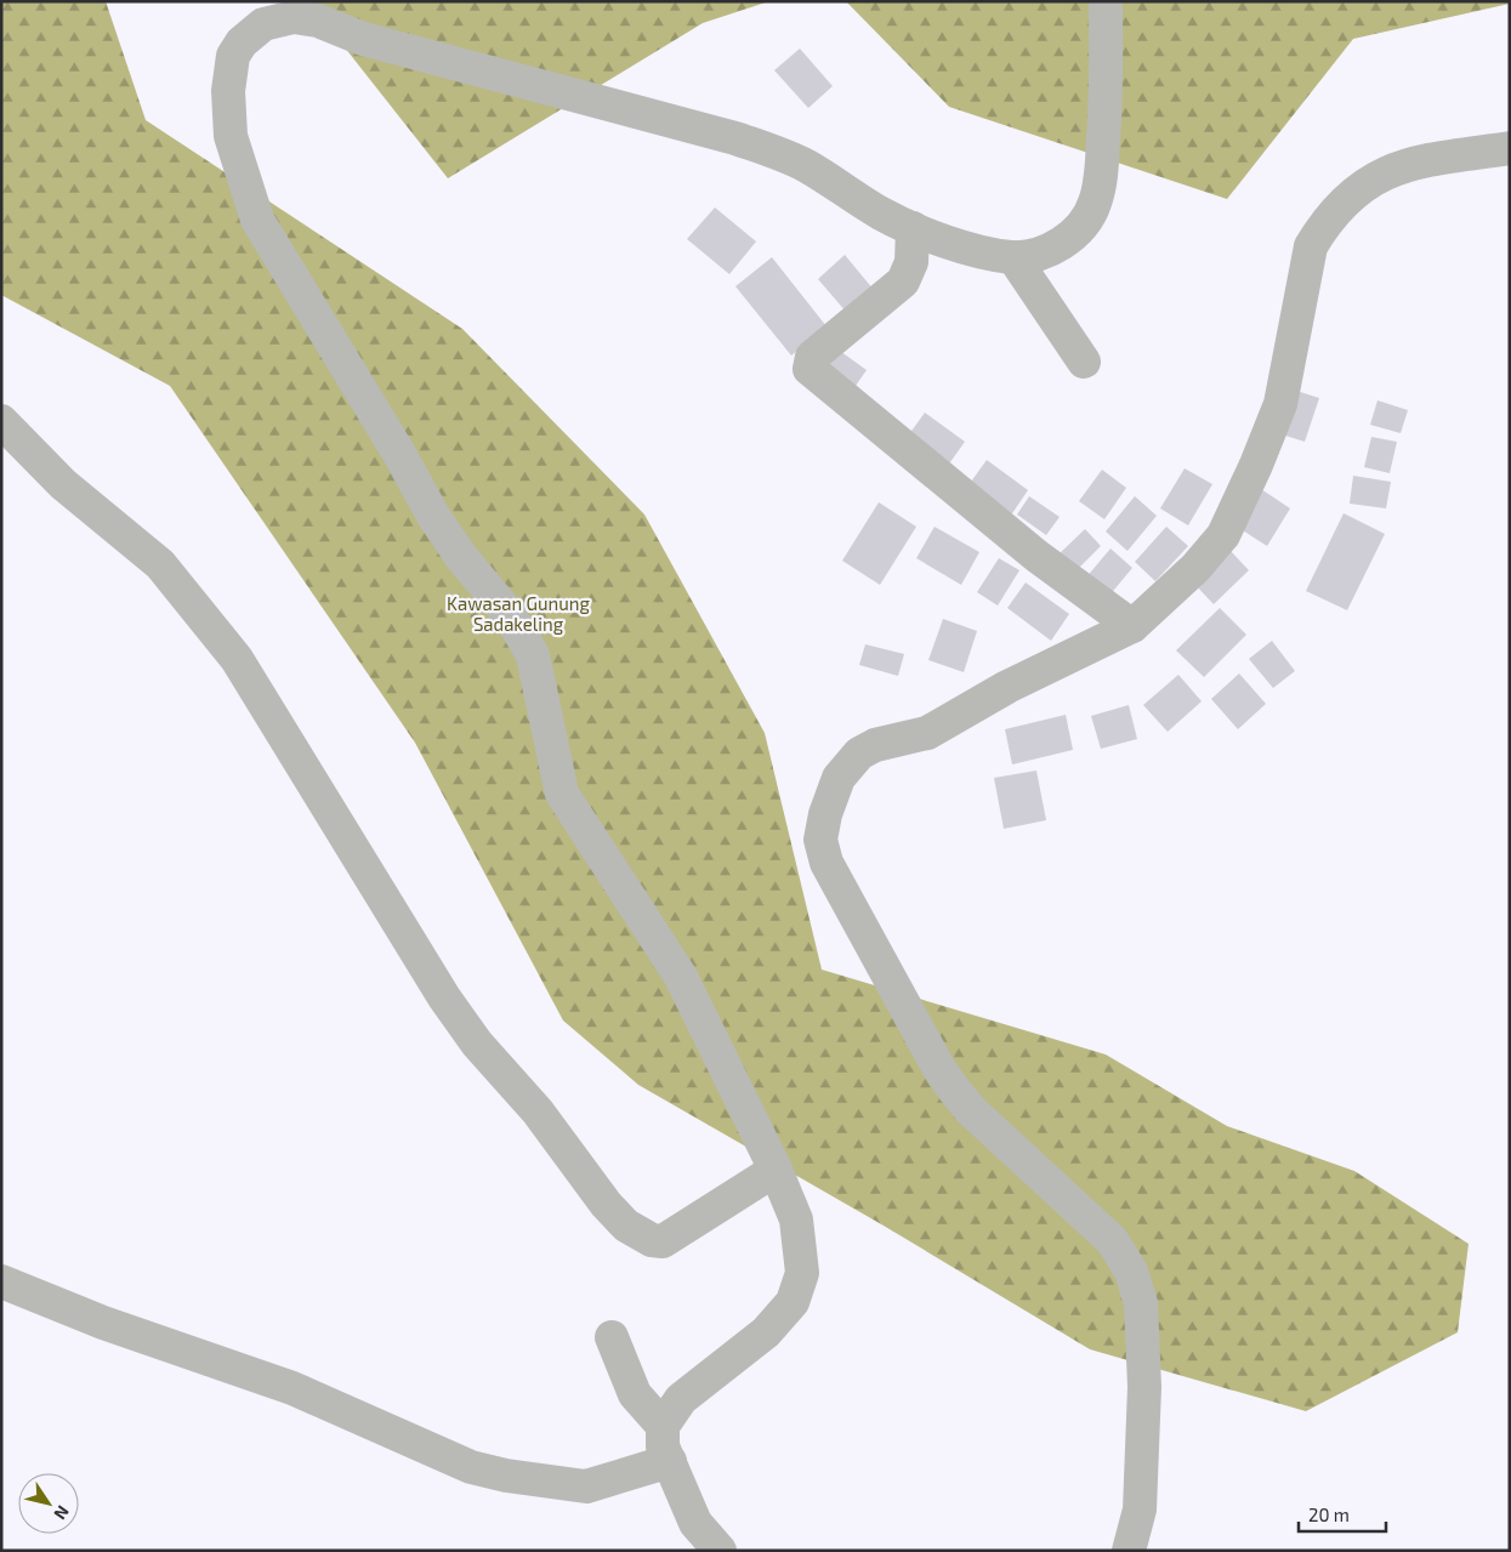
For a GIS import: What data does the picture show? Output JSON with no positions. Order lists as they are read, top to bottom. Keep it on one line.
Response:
{"parks":["Kawasan Gunung Sadakeling"],"scale_bar":"20 m","north":"bottom right"}
